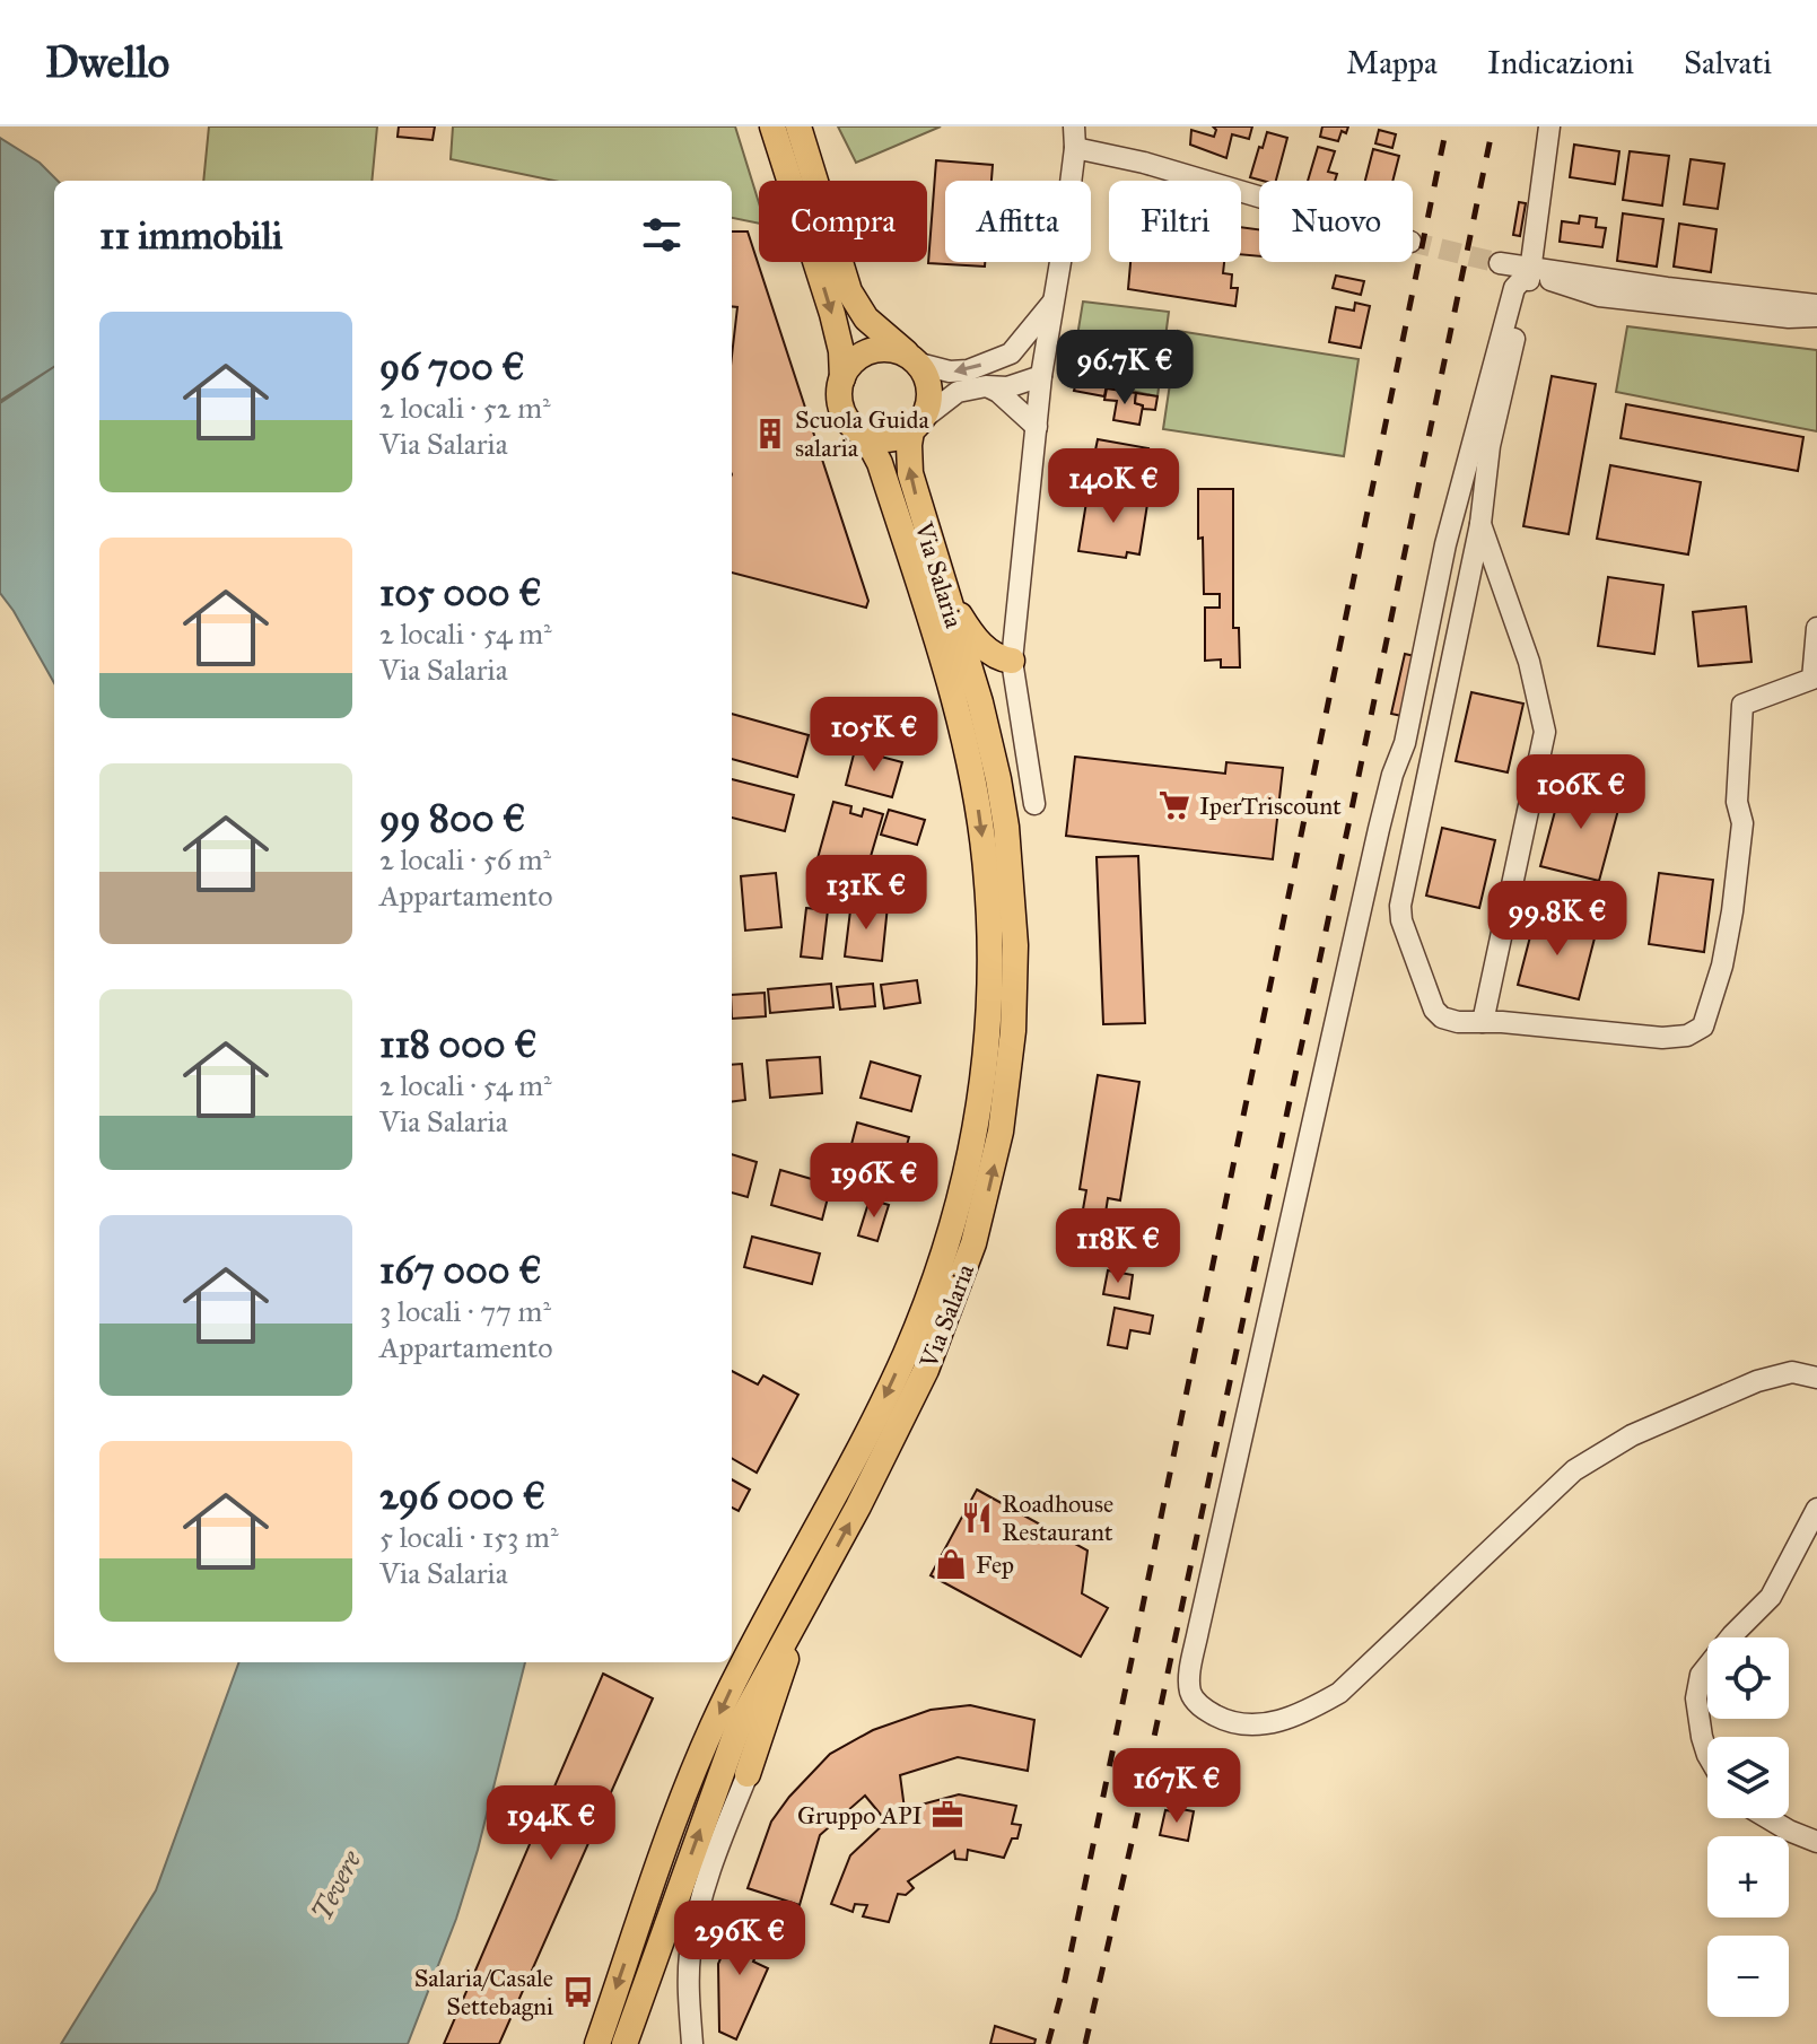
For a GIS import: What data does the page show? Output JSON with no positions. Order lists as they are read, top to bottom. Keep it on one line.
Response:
{"streets":{"main road":["Via Salaria"]},"water":["Tevere"],"places":{"building":["Scuola Guida salaria"],"supermarket":["IperTriscount"],"restaurant":["Roadhouse Restaurant"],"shop":["Fep"],"office":["Gruppo API"],"bus stop":["Salaria/Casale Settebagni"]},"page":{"header":"Dwello","nav":["Mappa","Indicazioni","Salvati"],"chip":["Compra","Affitta","Filtri","Nuovo"],"heading":"11 immobili","list":[{"name":"96 700 €","note":"2 locali · 52 m² · Via Salaria"},{"name":"105 000 €","note":"2 locali · 54 m² · Via Salaria"},{"name":"99 800 €","note":"2 locali · 56 m² · Appartamento"},{"name":"118 000 €","note":"2 locali · 54 m² · Via Salaria"},{"name":"167 000 €","note":"3 locali · 77 m² · Appartamento"},{"name":"296 000 €","note":"5 locali · 153 m² · Via Salaria"}],"price":["96.7K €","140K €","105K €","106K €","131K €","99.8K €","196K €","118K €","167K €","194K €","296K €"],"map_buttons":["+","−"]}}
